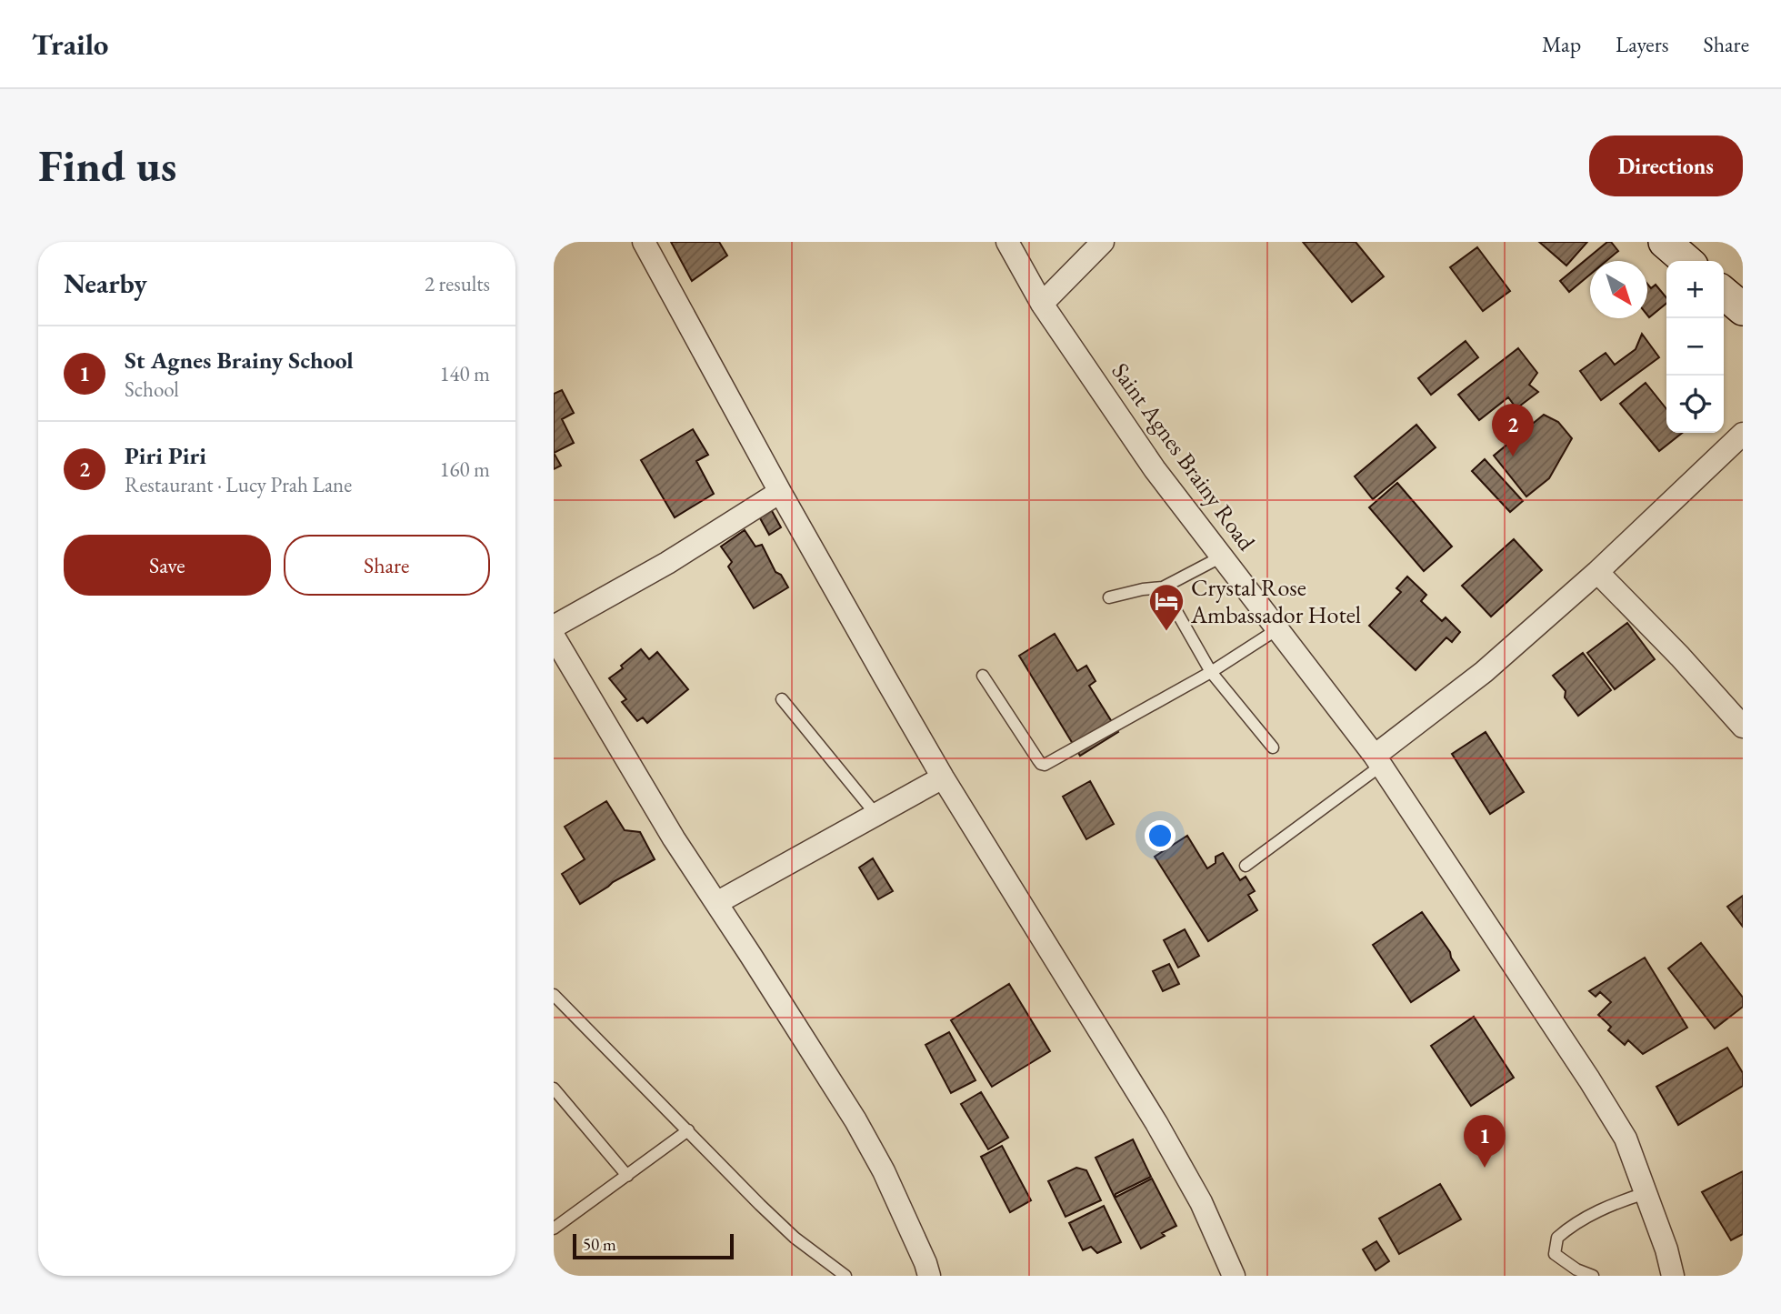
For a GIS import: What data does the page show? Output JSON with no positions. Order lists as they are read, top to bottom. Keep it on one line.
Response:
{"streets":{"street":["Saint Agnes Brainy Road"]},"places":{"hotel":["Crystal Rose Ambassador Hotel"]},"scale_bar":"50 m","north":"bottom right","page":{"header":"Trailo","nav":["Map","Layers","Share"],"buttons":["Directions",["Save","Share"]],"title":"Find us","heading":["Nearby","2 results"],"map_buttons":["+","−"],"list":[{"mark":"1","name":"St Agnes Brainy School","note":"School","value":"140 m"},{"mark":"2","name":"Piri Piri","note":"Restaurant · Lucy Prah Lane","value":"160 m"}],"pins":["2","1"],"scale":"50 m"}}
